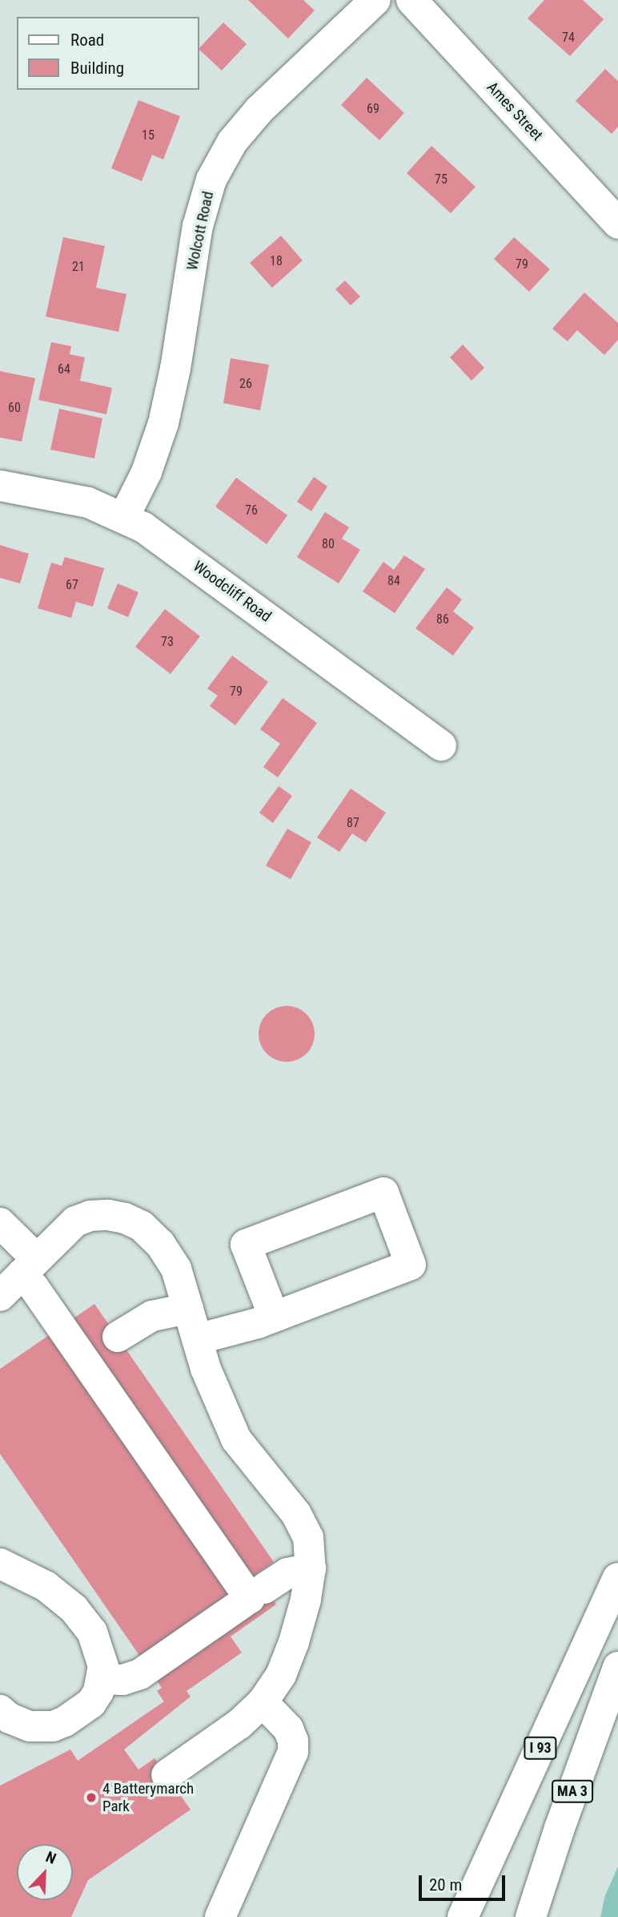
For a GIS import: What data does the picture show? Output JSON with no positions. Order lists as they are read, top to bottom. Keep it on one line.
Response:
{"streets":{"main road":["Ames Street","Wolcott Road","Woodcliff Road","I 93","MA 3"]},"crossings":[["Wolcott Road","Woodcliff Road"]],"places":["4 Batterymarch Park"],"house_numbers":["74","69","15","75","18","79","21","64","26","60","76","80","84","67","86","73","79","87"],"legend":["Road","Building"],"scale_bar":"20 m","north":"top right"}
